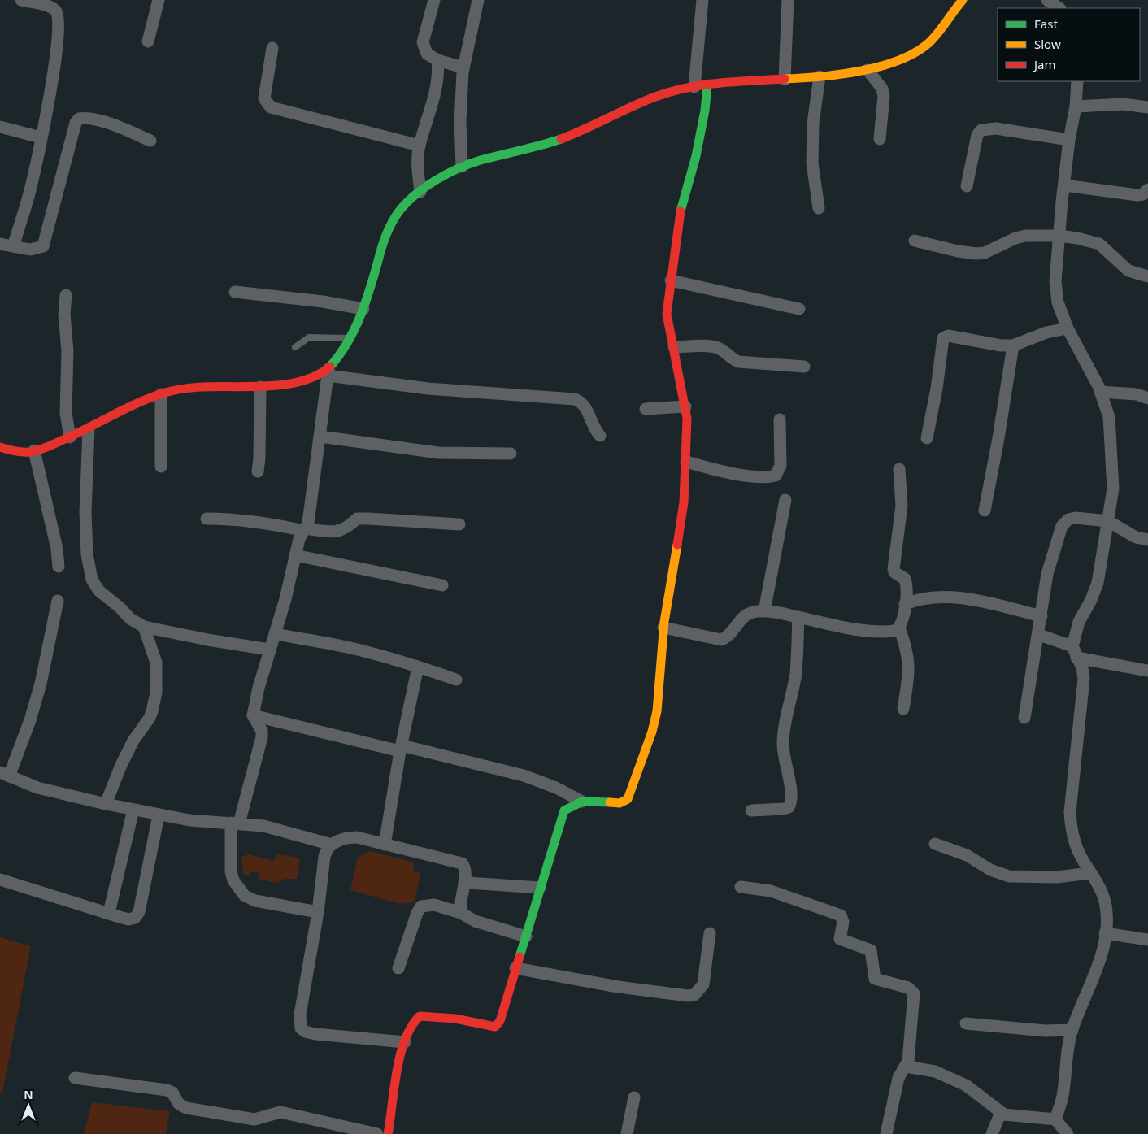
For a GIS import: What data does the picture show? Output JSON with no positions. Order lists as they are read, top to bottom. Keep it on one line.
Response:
{"legend":["Fast","Slow","Jam"],"north":"top"}
